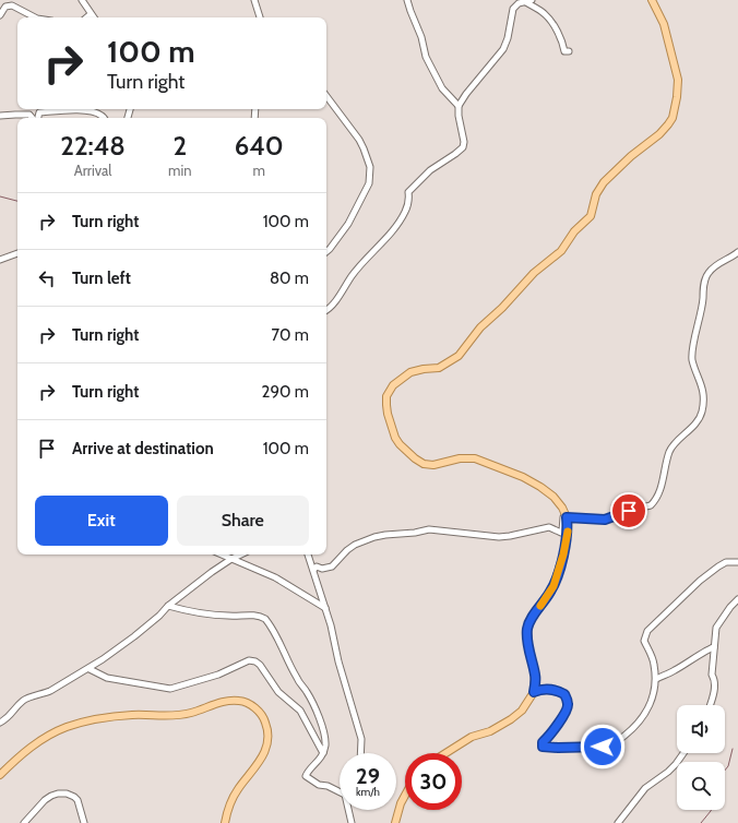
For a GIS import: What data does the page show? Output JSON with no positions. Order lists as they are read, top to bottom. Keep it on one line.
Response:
{"page":{"turn":["100 m","Turn right"],"eta":["22:48","Arrival","2","min","640","m"],"list":[{"name":"Turn right","value":"100 m"},{"name":"Turn left","value":"80 m"},{"name":"Turn right","value":"70 m"},{"name":"Turn right","value":"290 m"},{"name":"Arrive at destination","value":"100 m"}],"buttons":["Exit","Share"],"speed":"29 km/h","limit":"30"}}
